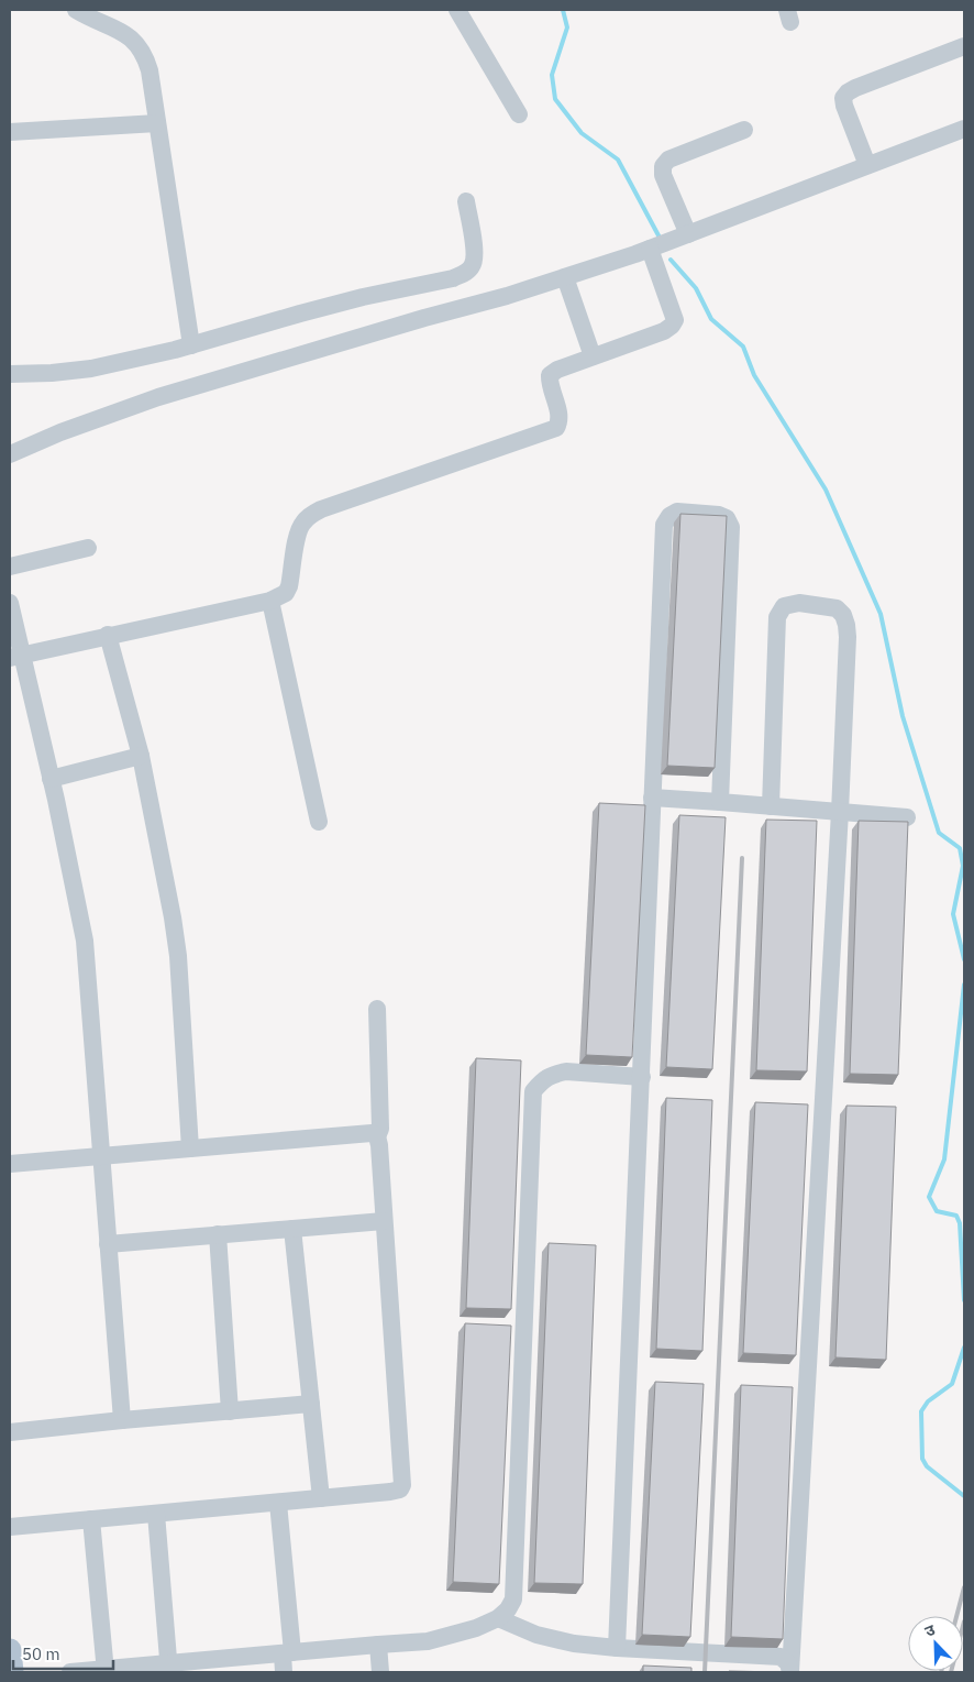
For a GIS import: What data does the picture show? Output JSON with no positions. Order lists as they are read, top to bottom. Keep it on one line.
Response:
{"scale_bar":"50 m","north":"top left"}
